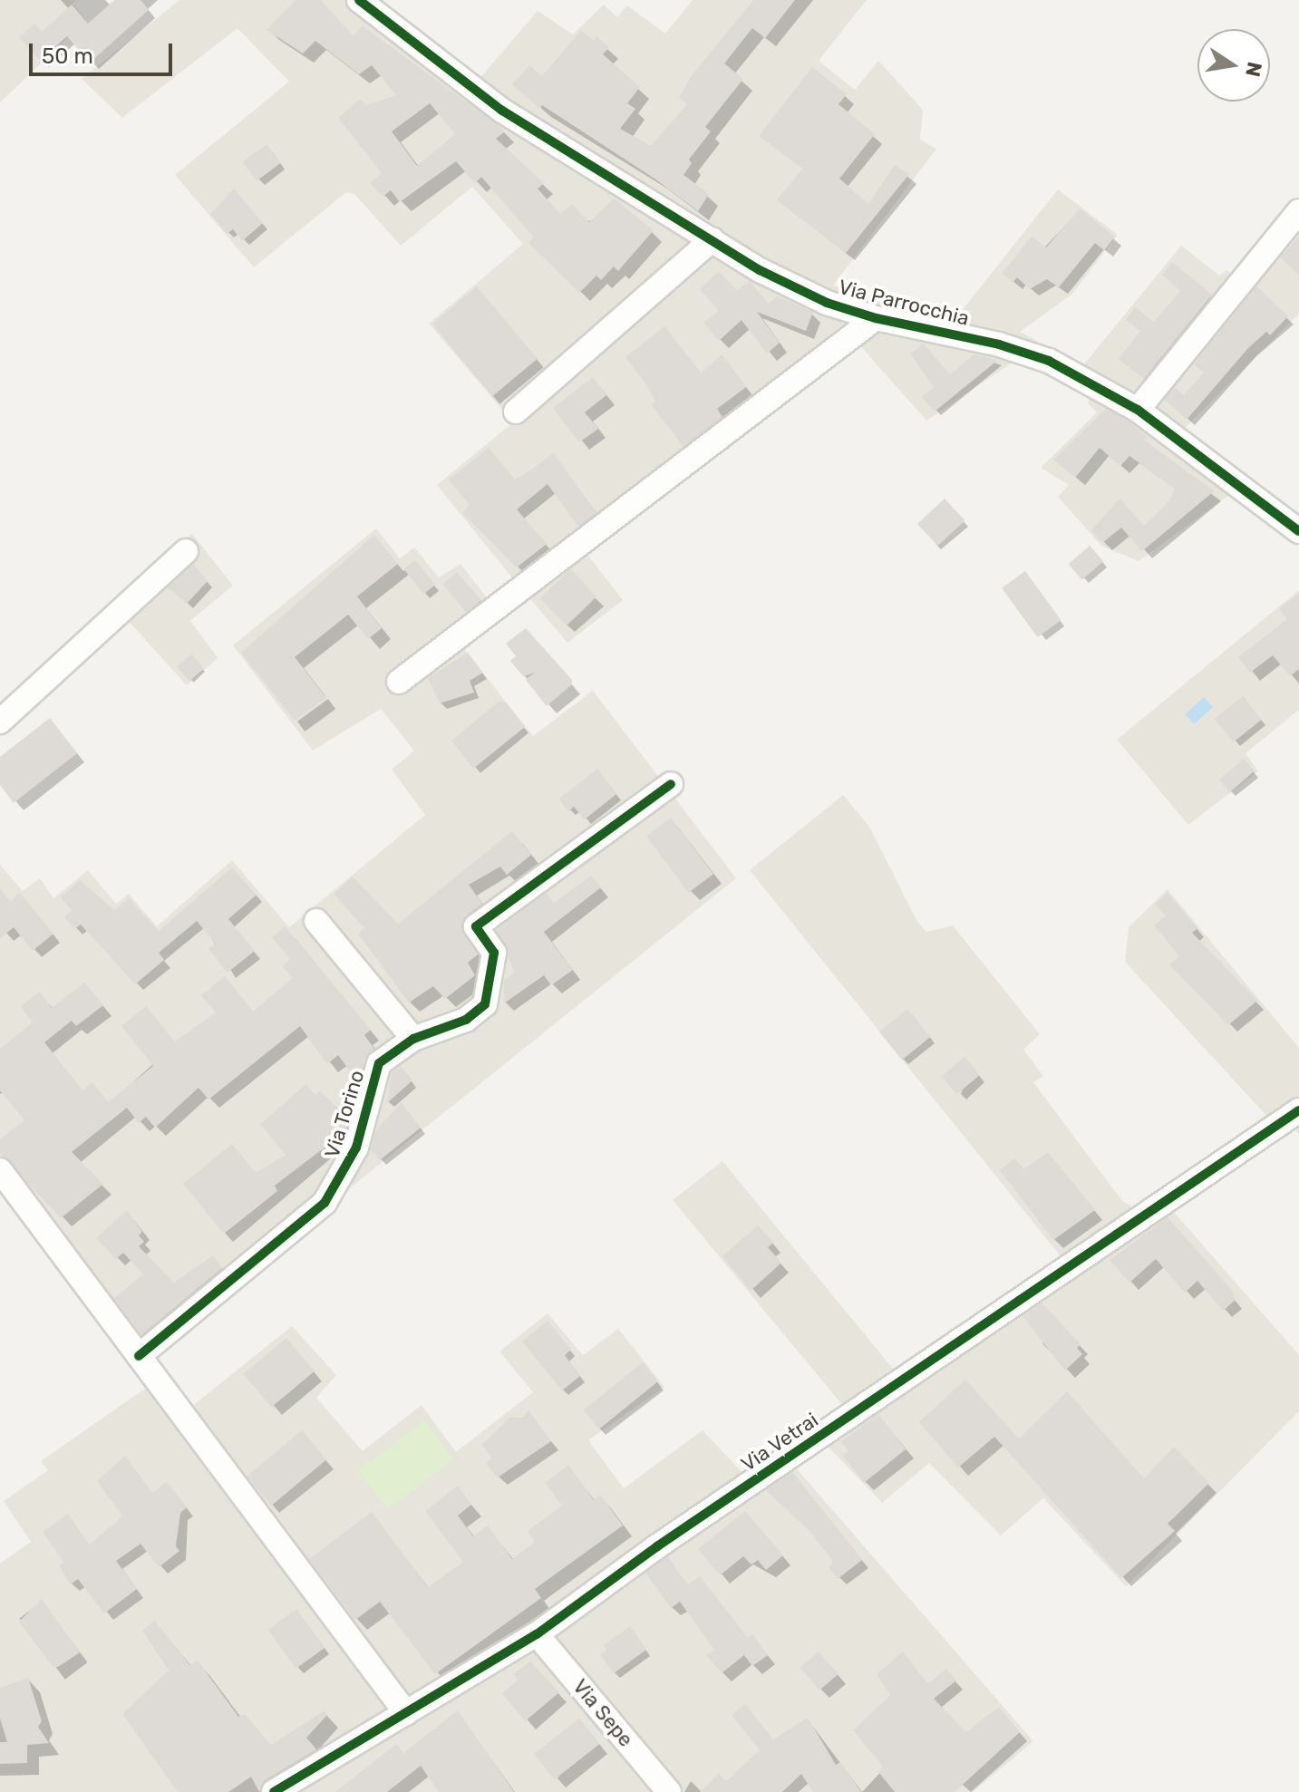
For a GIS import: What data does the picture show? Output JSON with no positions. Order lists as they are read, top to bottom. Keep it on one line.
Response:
{"streets":{"street":["Via Parrocchia","Via Torino","Via Vetrai","Via Sepe"]},"crossings":[["Via Vetrai","Via Sepe"]],"scale_bar":"50 m","north":"right"}
